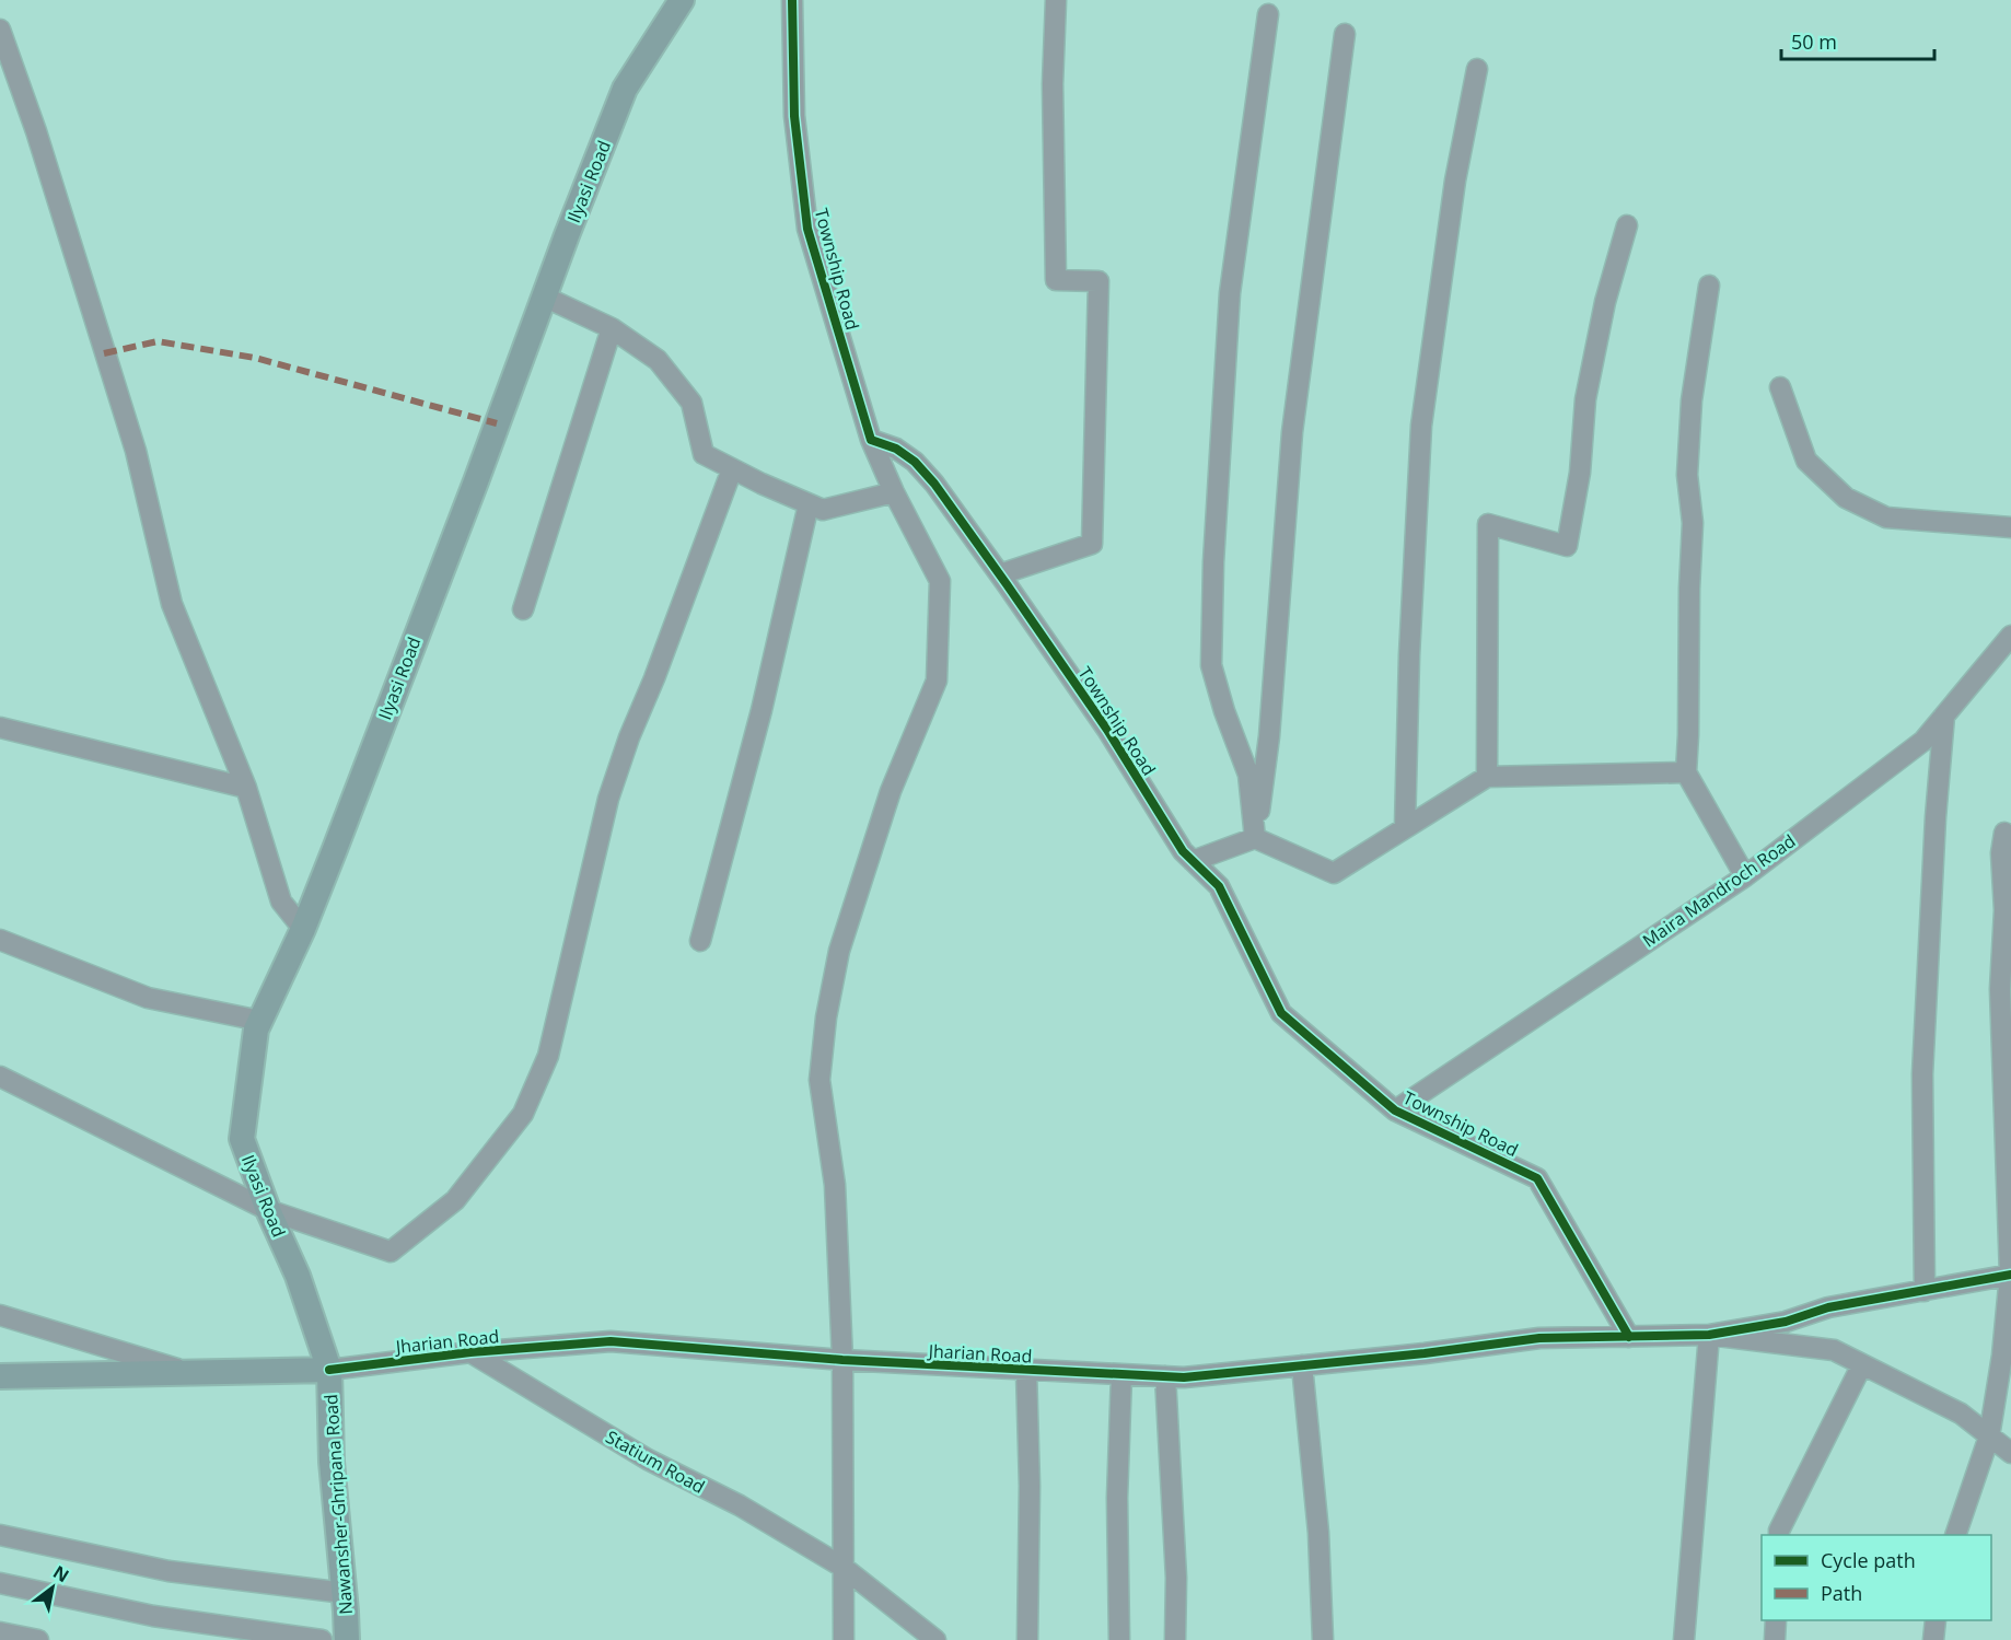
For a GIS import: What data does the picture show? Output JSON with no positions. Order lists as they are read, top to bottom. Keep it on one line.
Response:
{"streets":{"main road":["Ilyasi Road","Jharian Road","Nawansher-Ghripana Road"],"street":["Township Road","Maira Mandroch Road","Statium Road"]},"crossings":[["Ilyasi Road","Jharian Road"],["Ilyasi Road","Nawansher-Ghripana Road"],["Township Road","Maira Mandroch Road"],["Township Road","Jharian Road"],["Jharian Road","Statium Road"],["Jharian Road","Nawansher-Ghripana Road"]],"legend":["Cycle path","Path"],"scale_bar":"50 m","north":"top right"}
